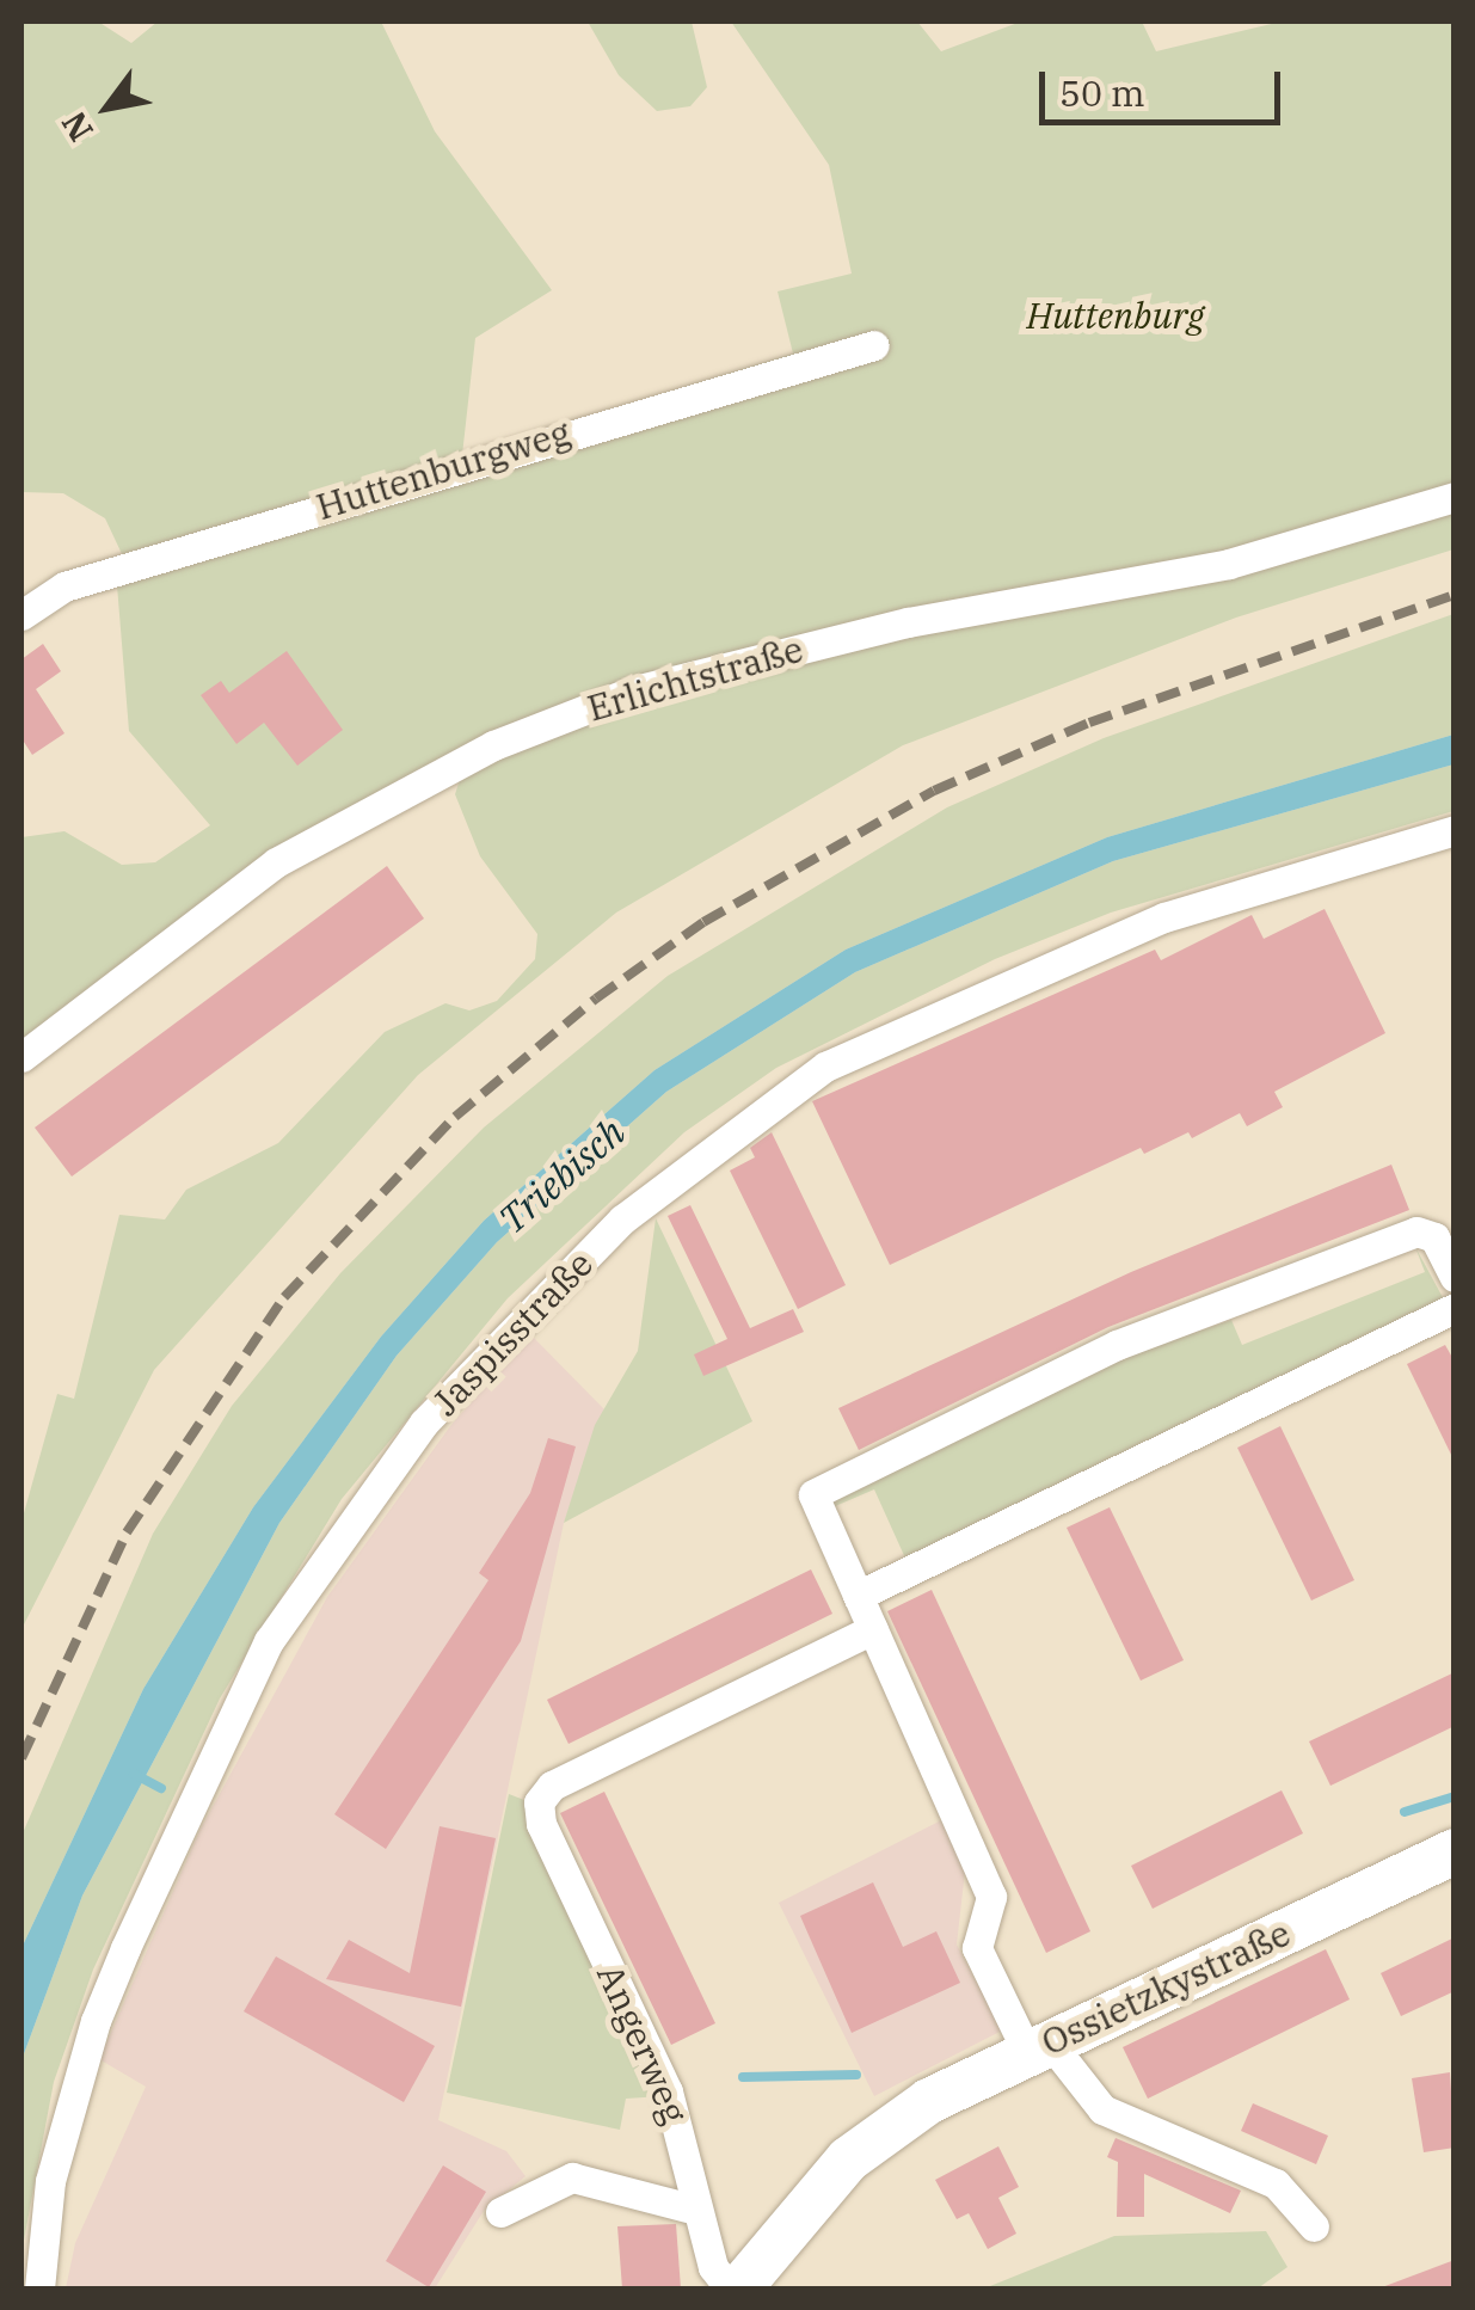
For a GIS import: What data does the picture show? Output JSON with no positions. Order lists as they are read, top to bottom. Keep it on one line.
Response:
{"streets":{"main road":["Ossietzkystraße"],"street":["Huttenburgweg","Erlichtstraße","Jaspisstraße","Angerweg"]},"water":["Triebisch"],"parks":["Huttenburg"],"scale_bar":"50 m","north":"bottom left"}
